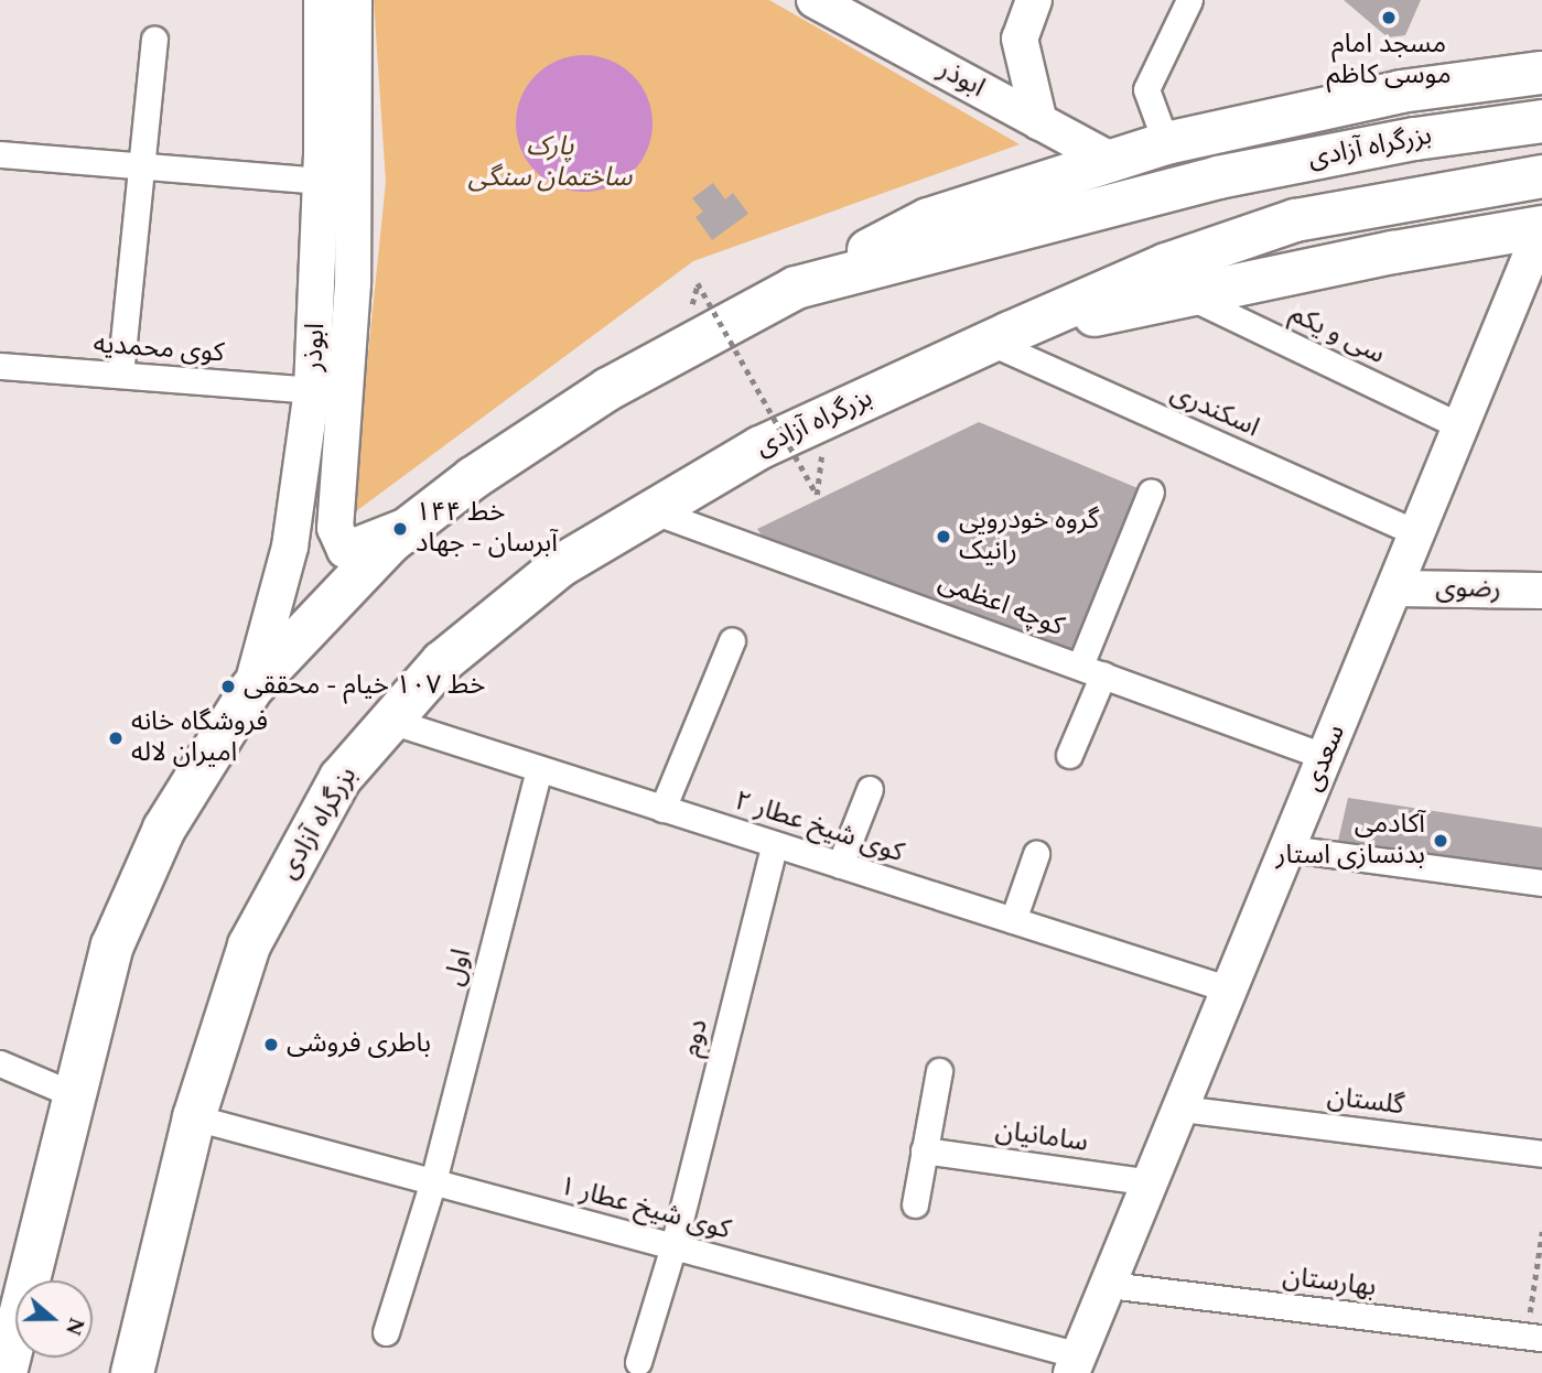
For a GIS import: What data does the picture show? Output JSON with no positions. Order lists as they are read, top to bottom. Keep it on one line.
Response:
{"streets":{"highway":["بزرگراه آزادی"],"main road":["ابوذر","رضوی","سعدی"],"street":["سی و یکم","کوی محمدیه","اسکندری","کوچه اعظمی","کوی شیخ عطار ۲","اول","دوم","گلستان","سامانیان","کوی شیخ عطار ۱","بهارستان"]},"crossings":[["ابوذر","بزرگراه آزادی"],["ابوذر","کوی محمدیه"],["بزرگراه آزادی","سی و یکم"],["بزرگراه آزادی","اسکندری"],["بزرگراه آزادی","کوچه اعظمی"],["بزرگراه آزادی","سعدی"],["بزرگراه آزادی","کوی شیخ عطار ۲"],["بزرگراه آزادی","کوی شیخ عطار ۱"],["سی و یکم","سعدی"],["اسکندری","سعدی"],["رضوی","سعدی"],["کوچه اعظمی","سعدی"],["سعدی","کوی شیخ عطار ۲"],["سعدی","گلستان"],["سعدی","سامانیان"],["سعدی","کوی شیخ عطار ۱"],["سعدی","بهارستان"],["کوی شیخ عطار ۲","اول"],["کوی شیخ عطار ۲","دوم"],["اول","کوی شیخ عطار ۱"],["دوم","کوی شیخ عطار ۱"]],"parks":["پارک ساختمان سنگی"],"places":["مسجد امام موسی کاظم","خط ۱۴۴ آبرسان - جهاد","گروه خودرویی رانیک","خط ۱۰۷ خیام - محققی","فروشگاه خانه امیران لاله","آکادمی بدنسازی استار","باطری فروشی"],"north":"right"}
